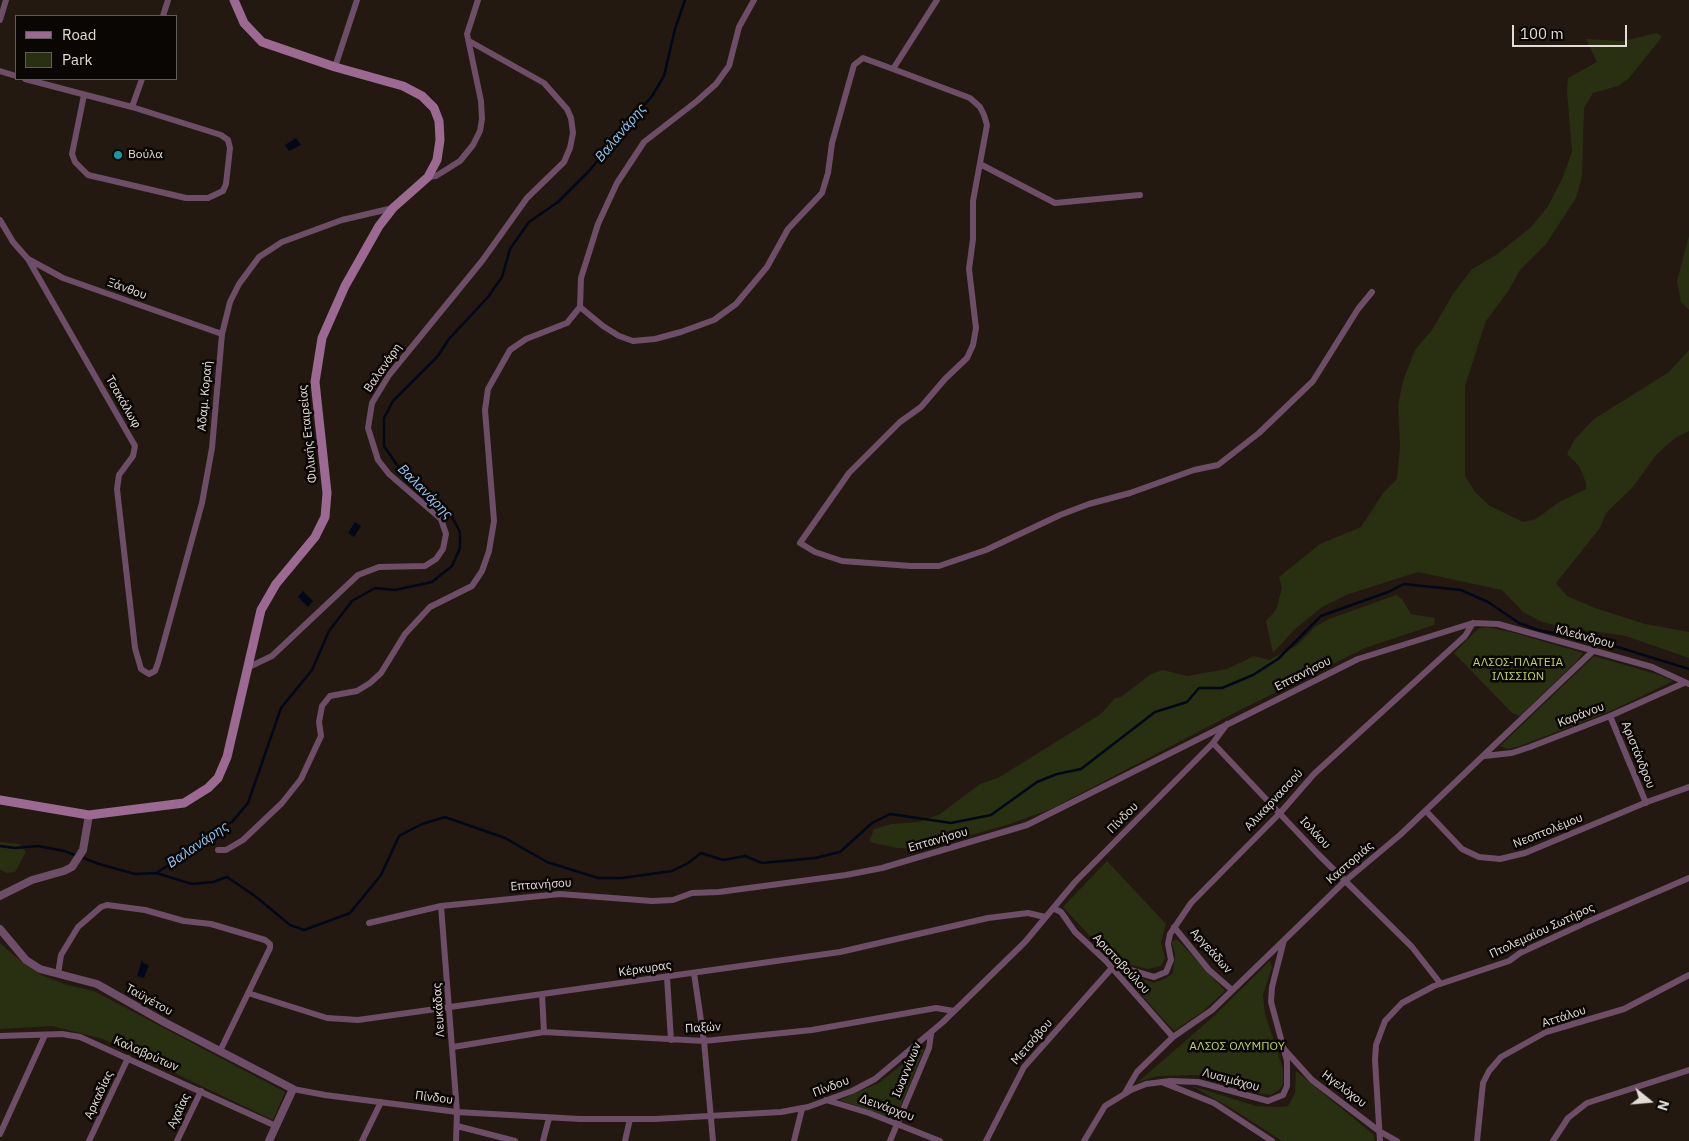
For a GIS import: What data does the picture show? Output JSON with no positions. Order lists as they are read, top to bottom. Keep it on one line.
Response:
{"streets":{"main road":["Φιλικής Εταιρείας"],"street":["Ξάνθου","Βαλανάρη","Αδαμ. Κοραή","Τσακάλωφ","Κλεάνδρου","Επτανήσου","Καράνου","Αριστάνδρου","Αλικαρνασσού","Πίνδου","Νεοπτολέμου","Ιολάου","Καστοριάς","Πτολεμαίου Σωτήρος","Αργεάδων","Αριστοβούλου","Κέρκυρας","Ταϋγέτου","Λευκάδας","Αττάλου","Παξών","Μετσόβου","Καλαβρύτων","Ιωαννίνων","Λυσιμάχου","Ηγελόχου","Αρκαδίας","Δεινάρχου","Αχαΐας"]},"crossings":[["Ξάνθου","Αδαμ. Κοραή"],["Ξάνθου","Τσακάλωφ"],["Βαλανάρη","Φιλικής Εταιρείας"],["Αδαμ. Κοραή","Τσακάλωφ"],["Αδαμ. Κοραή","Φιλικής Εταιρείας"],["Κλεάνδρου","Επτανήσου"],["Κλεάνδρου","Καράνου"],["Κλεάνδρου","Αλικαρνασσού"],["Κλεάνδρου","Καστοριάς"],["Επτανήσου","Αλικαρνασσού"],["Επτανήσου","Πίνδου"],["Επτανήσου","Λευκάδας"],["Καράνου","Αριστάνδρου"],["Καράνου","Καστοριάς"],["Αριστάνδρου","Νεοπτολέμου"],["Αλικαρνασσού","Ιολάου"],["Αλικαρνασσού","Αργεάδων"],["Αλικαρνασσού","Αριστοβούλου"],["Αλικαρνασσού","Μετσόβου"],["Πίνδου","Ιολάου"],["Πίνδου","Αριστοβούλου"],["Πίνδου","Κέρκυρας"],["Πίνδου","Ταϋγέτου"],["Πίνδου","Λευκάδας"],["Πίνδου","Παξών"],["Πίνδου","Ιωαννίνων"],["Πίνδου","Δεινάρχου"],["Νεοπτολέμου","Καστοριάς"],["Ιολάου","Καστοριάς"],["Ιολάου","Πτολεμαίου Σωτήρος"],["Καστοριάς","Αργεάδων"],["Καστοριάς","Αριστοβούλου"],["Καστοριάς","Λυσιμάχου"],["Πτολεμαίου Σωτήρος","Ηγελόχου"],["Αριστοβούλου","Μετσόβου"],["Κέρκυρας","Λευκάδας"],["Λευκάδας","Παξών"],["Καλαβρύτων","Αρκαδίας"],["Καλαβρύτων","Αχαΐας"],["Ιωαννίνων","Δεινάρχου"],["Λυσιμάχου","Ηγελόχου"]],"water":["Βαλανάρης"],"parks":["ΑΛΣΟΣ-ΠΛΑΤΕΙΑ ΙΛΙΣΣΙΩΝ","ΑΛΣΟΣ ΟΛΥΜΠΟΥ"],"places":["Βούλα"],"legend":["Road","Park"],"scale_bar":"100 m","north":"right"}
